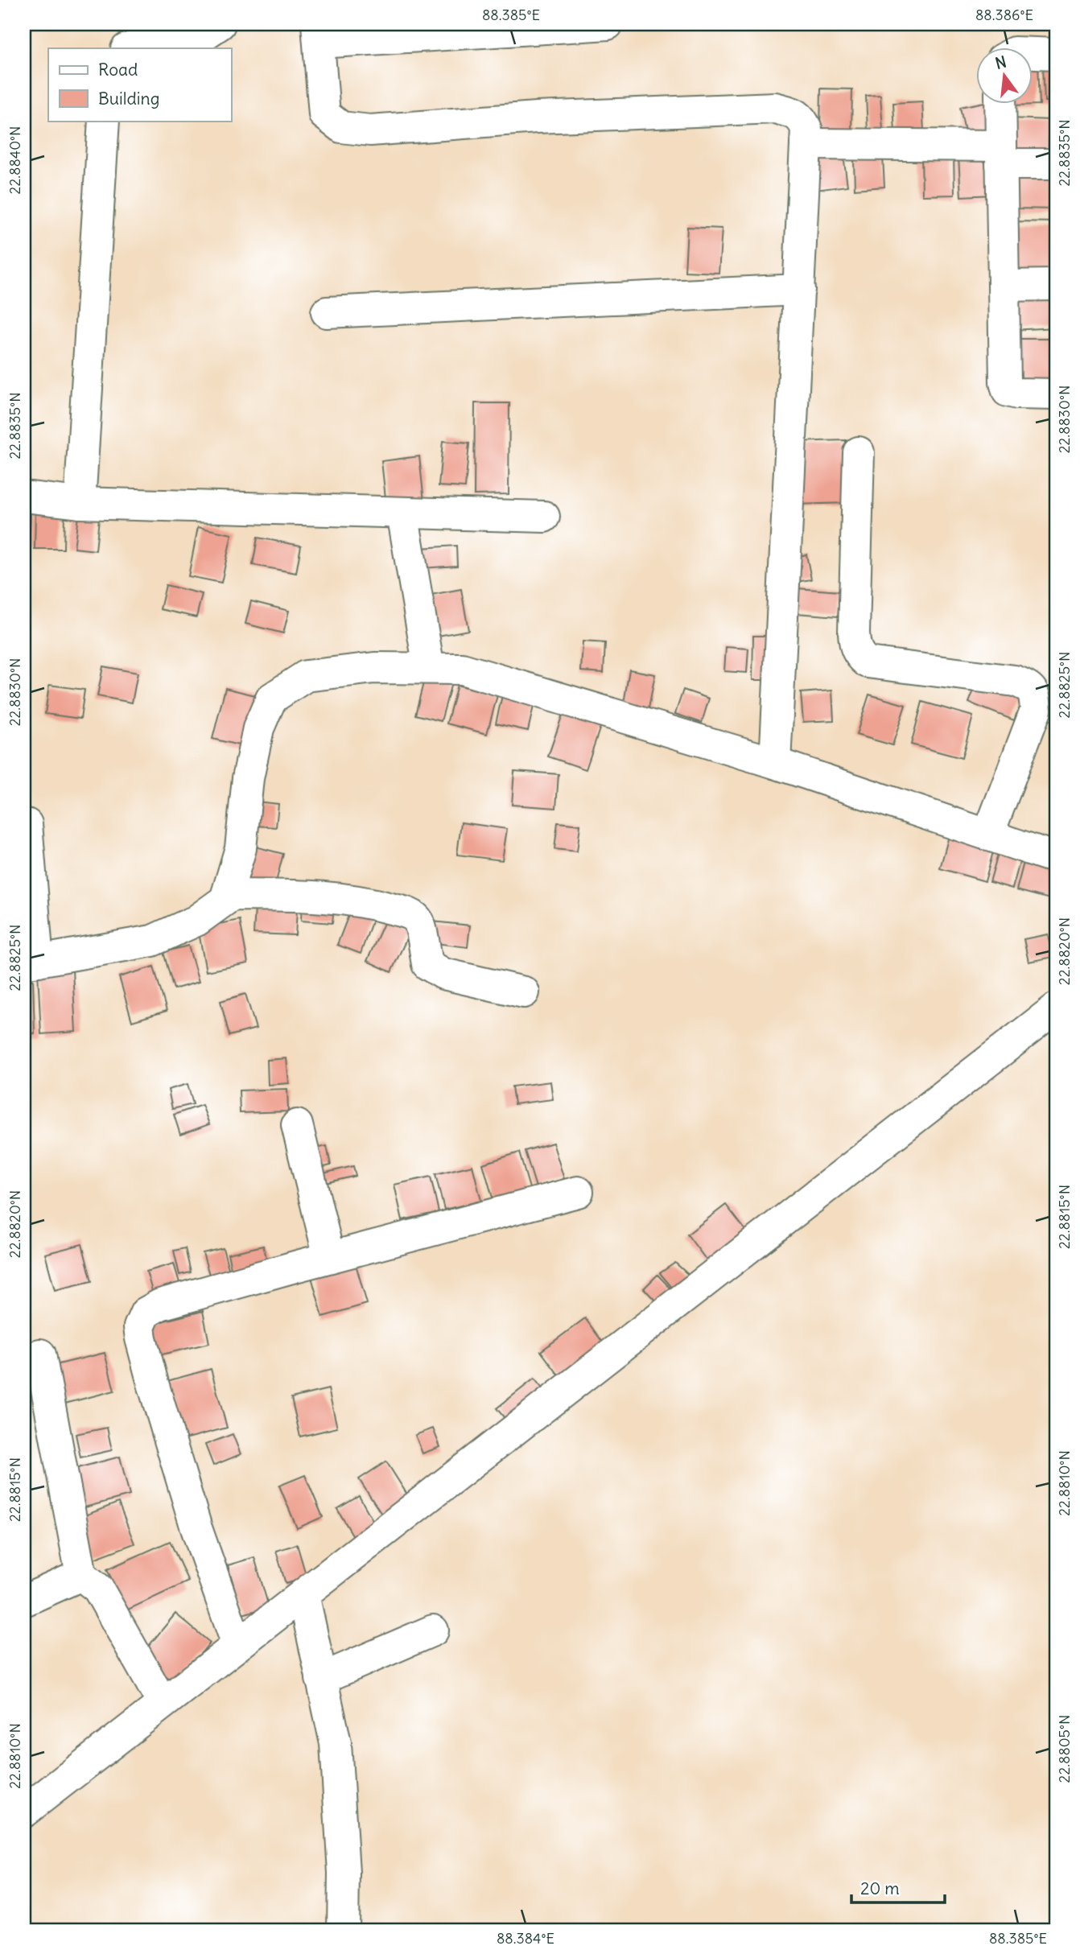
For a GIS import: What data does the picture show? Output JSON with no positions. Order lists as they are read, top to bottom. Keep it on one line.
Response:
{"legend":["Road","Building"],"scale_bar":"20 m","north":"top","coordinates":["88.385°E","88.386°E","22.8835°N","22.8840°N","22.8830°N","22.8825°N","22.8820°N","22.8815°N","22.8810°N","22.8805°N","88.384°E"]}
